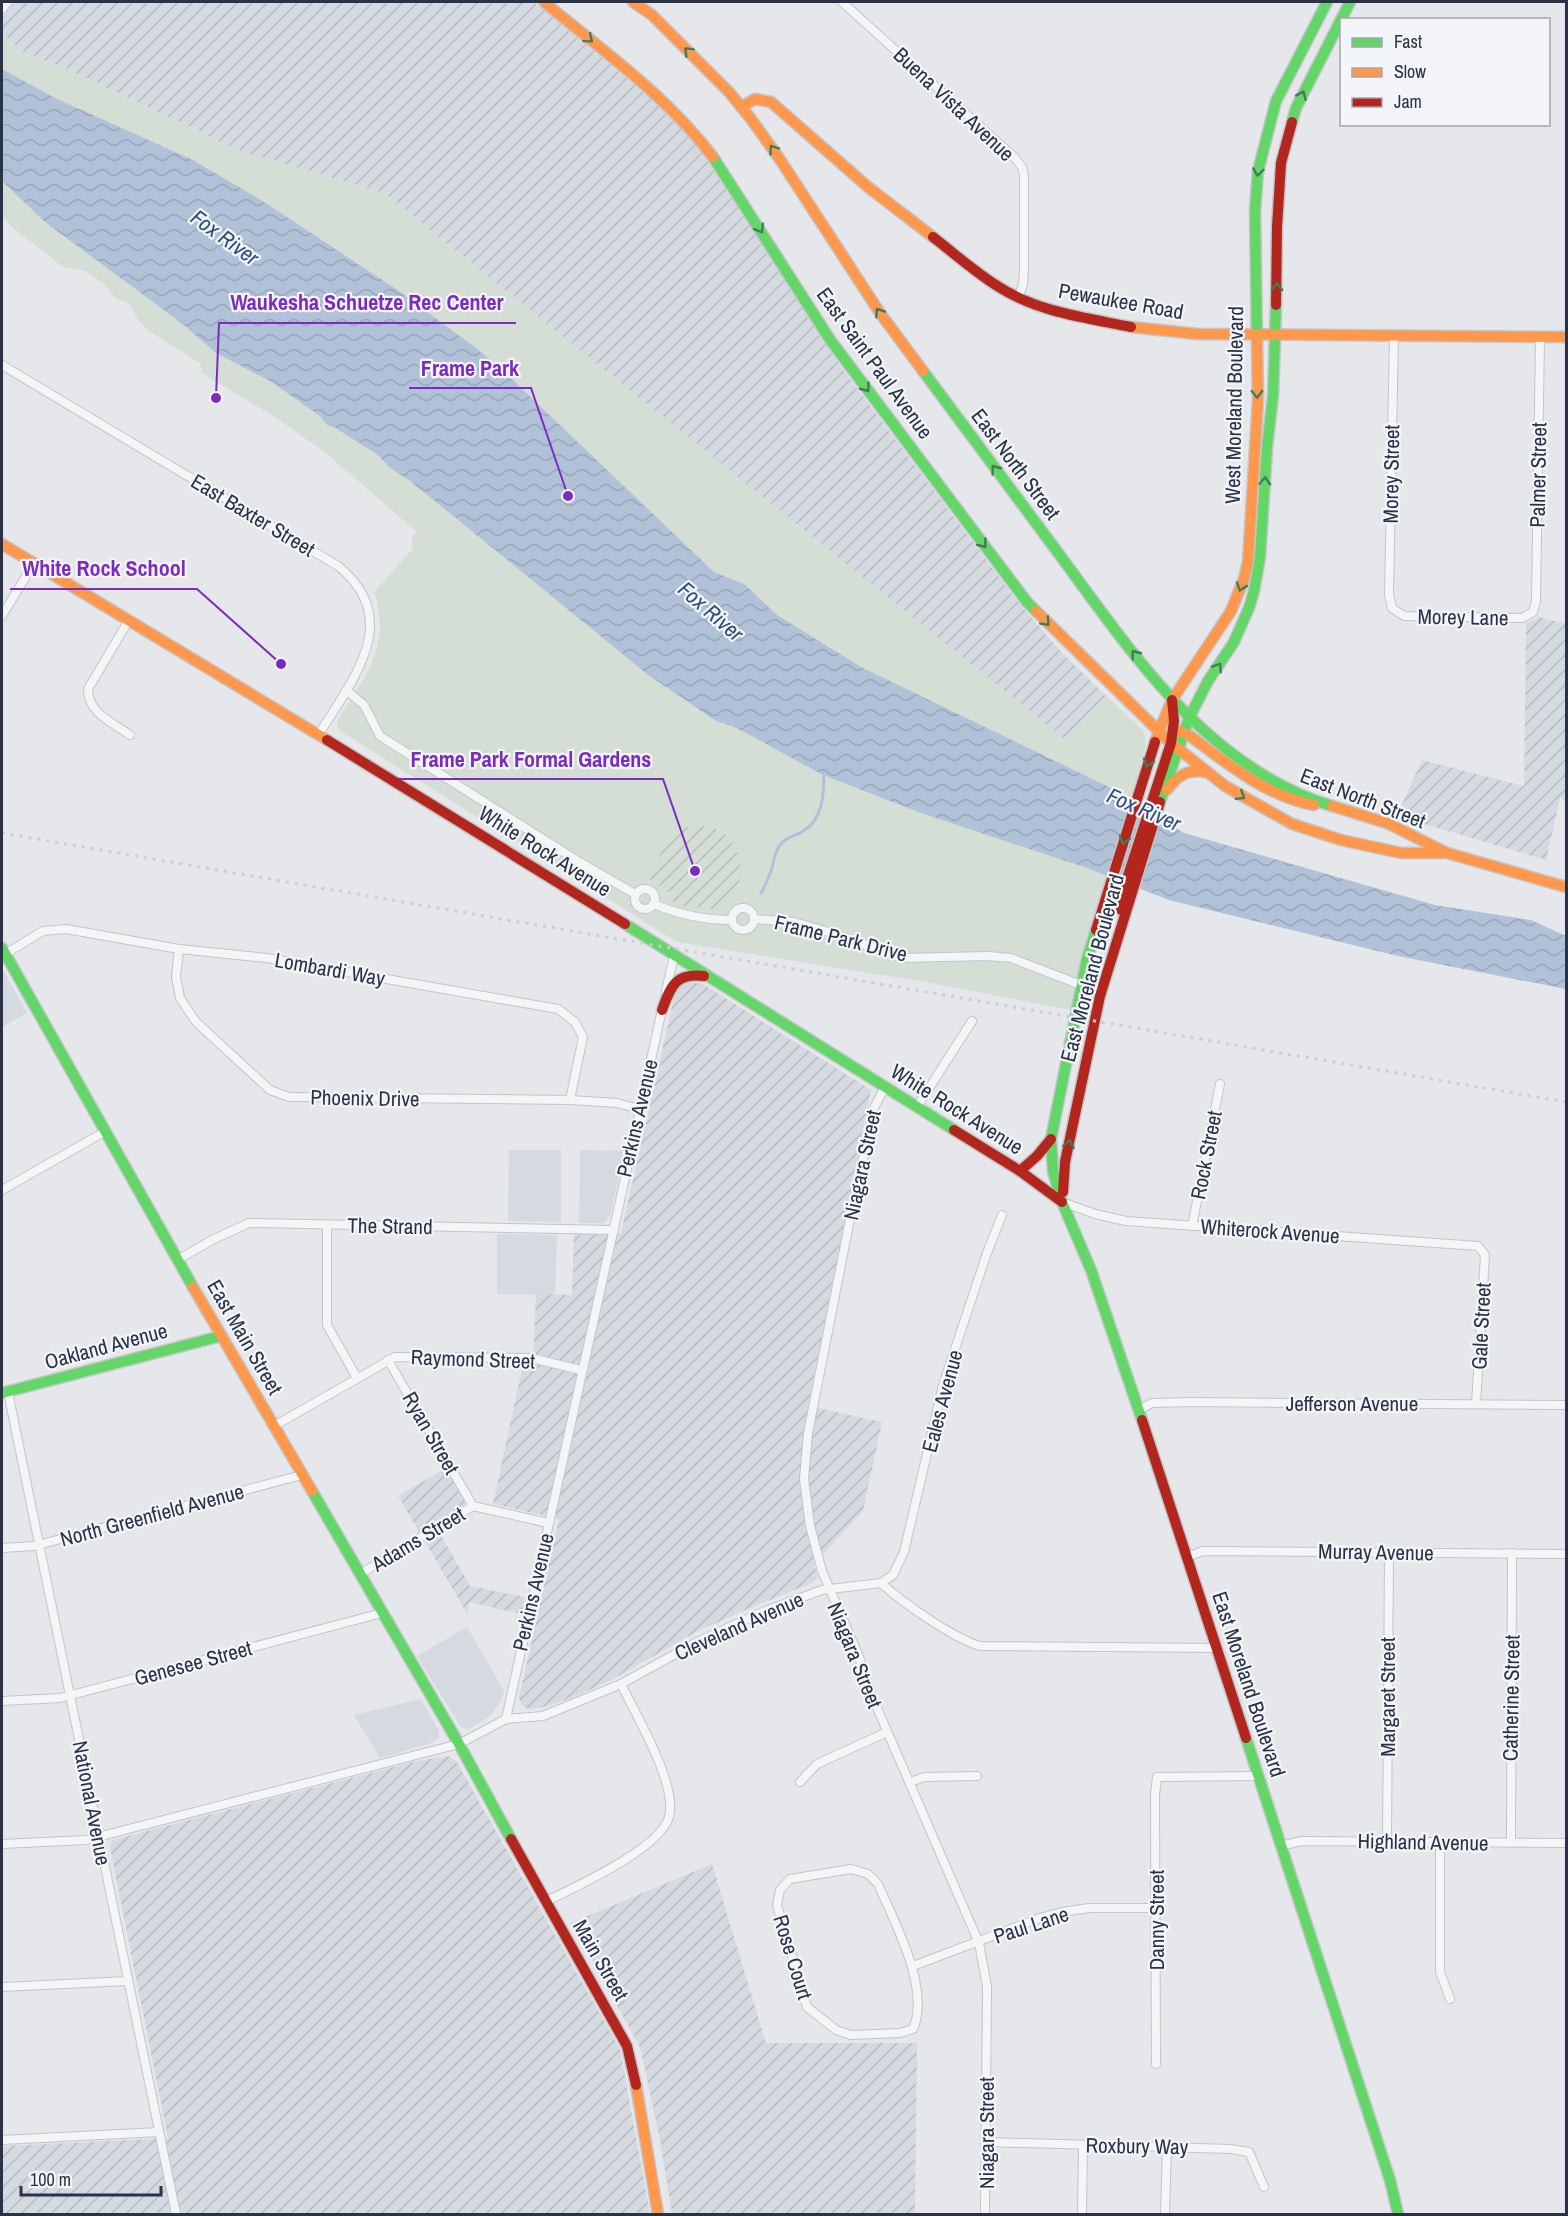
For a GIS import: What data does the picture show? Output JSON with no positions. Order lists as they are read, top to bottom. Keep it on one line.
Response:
{"streets":{"main road":["Pewaukee Road","East Saint Paul Avenue","West Moreland Boulevard","East North Street","White Rock Avenue","East Moreland Boulevard","East Main Street","Oakland Avenue","Main Street"],"street":["Buena Vista Avenue","Morey Street","Palmer Street","East Baxter Street","Morey Lane","Frame Park Drive","Lombardi Way","Phoenix Drive","Perkins Avenue","Rock Street","Niagara Street","The Strand","Whiterock Avenue","Gale Street","Raymond Street","Eales Avenue","Jefferson Avenue","Ryan Street","North Greenfield Avenue","Adams Street","Murray Avenue","Cleveland Avenue","Genesee Street","Margaret Street","Catherine Street","National Avenue","Highland Avenue","Danny Street","Paul Lane","Rose Court","Roxbury Way"]},"crossings":[["Buena Vista Avenue","Pewaukee Road"],["Pewaukee Road","West Moreland Boulevard"],["Pewaukee Road","East North Street"],["Pewaukee Road","Morey Street"],["Pewaukee Road","Palmer Street"],["East Saint Paul Avenue","West Moreland Boulevard"],["East Saint Paul Avenue","East North Street"],["East Saint Paul Avenue","East Moreland Boulevard"],["West Moreland Boulevard","East North Street"],["West Moreland Boulevard","East Moreland Boulevard"],["East North Street","East Moreland Boulevard"],["Morey Street","Morey Lane"],["Palmer Street","Morey Lane"],["East Baxter Street","White Rock Avenue"],["East Baxter Street","Frame Park Drive"],["White Rock Avenue","East Moreland Boulevard"],["White Rock Avenue","Perkins Avenue"],["White Rock Avenue","Niagara Street"],["White Rock Avenue","Whiterock Avenue"],["Frame Park Drive","East Moreland Boulevard"],["East Moreland Boulevard","Whiterock Avenue"],["East Moreland Boulevard","Jefferson Avenue"],["East Moreland Boulevard","Murray Avenue"],["East Moreland Boulevard","Highland Avenue"],["East Moreland Boulevard","Danny Street"],["Lombardi Way","Phoenix Drive"],["Lombardi Way","East Main Street"],["Phoenix Drive","Perkins Avenue"],["Perkins Avenue","The Strand"],["Perkins Avenue","Raymond Street"],["Perkins Avenue","Adams Street"],["Perkins Avenue","Cleveland Avenue"],["Rock Street","Whiterock Avenue"],["Niagara Street","Cleveland Avenue"],["Niagara Street","Paul Lane"],["Niagara Street","Roxbury Way"],["The Strand","East Main Street"],["Whiterock Avenue","Gale Street"],["Gale Street","Jefferson Avenue"],["East Main Street","Oakland Avenue"],["East Main Street","Raymond Street"],["East Main Street","North Greenfield Avenue"],["East Main Street","Adams Street"],["East Main Street","Genesee Street"],["East Main Street","Main Street"],["Oakland Avenue","National Avenue"],["Raymond Street","Ryan Street"],["Eales Avenue","Cleveland Avenue"],["Ryan Street","Adams Street"],["North Greenfield Avenue","National Avenue"],["Murray Avenue","Margaret Street"],["Murray Avenue","Catherine Street"],["Genesee Street","National Avenue"],["Margaret Street","Highland Avenue"],["Catherine Street","Highland Avenue"],["Danny Street","Paul Lane"]],"one_way":["East Saint Paul Avenue"],"water":["Fox River"],"places":["Waukesha Schuetze Rec Center","Frame Park","White Rock School","Frame Park Formal Gardens"],"legend":["Fast","Slow","Jam"],"scale_bar":"100 m"}
